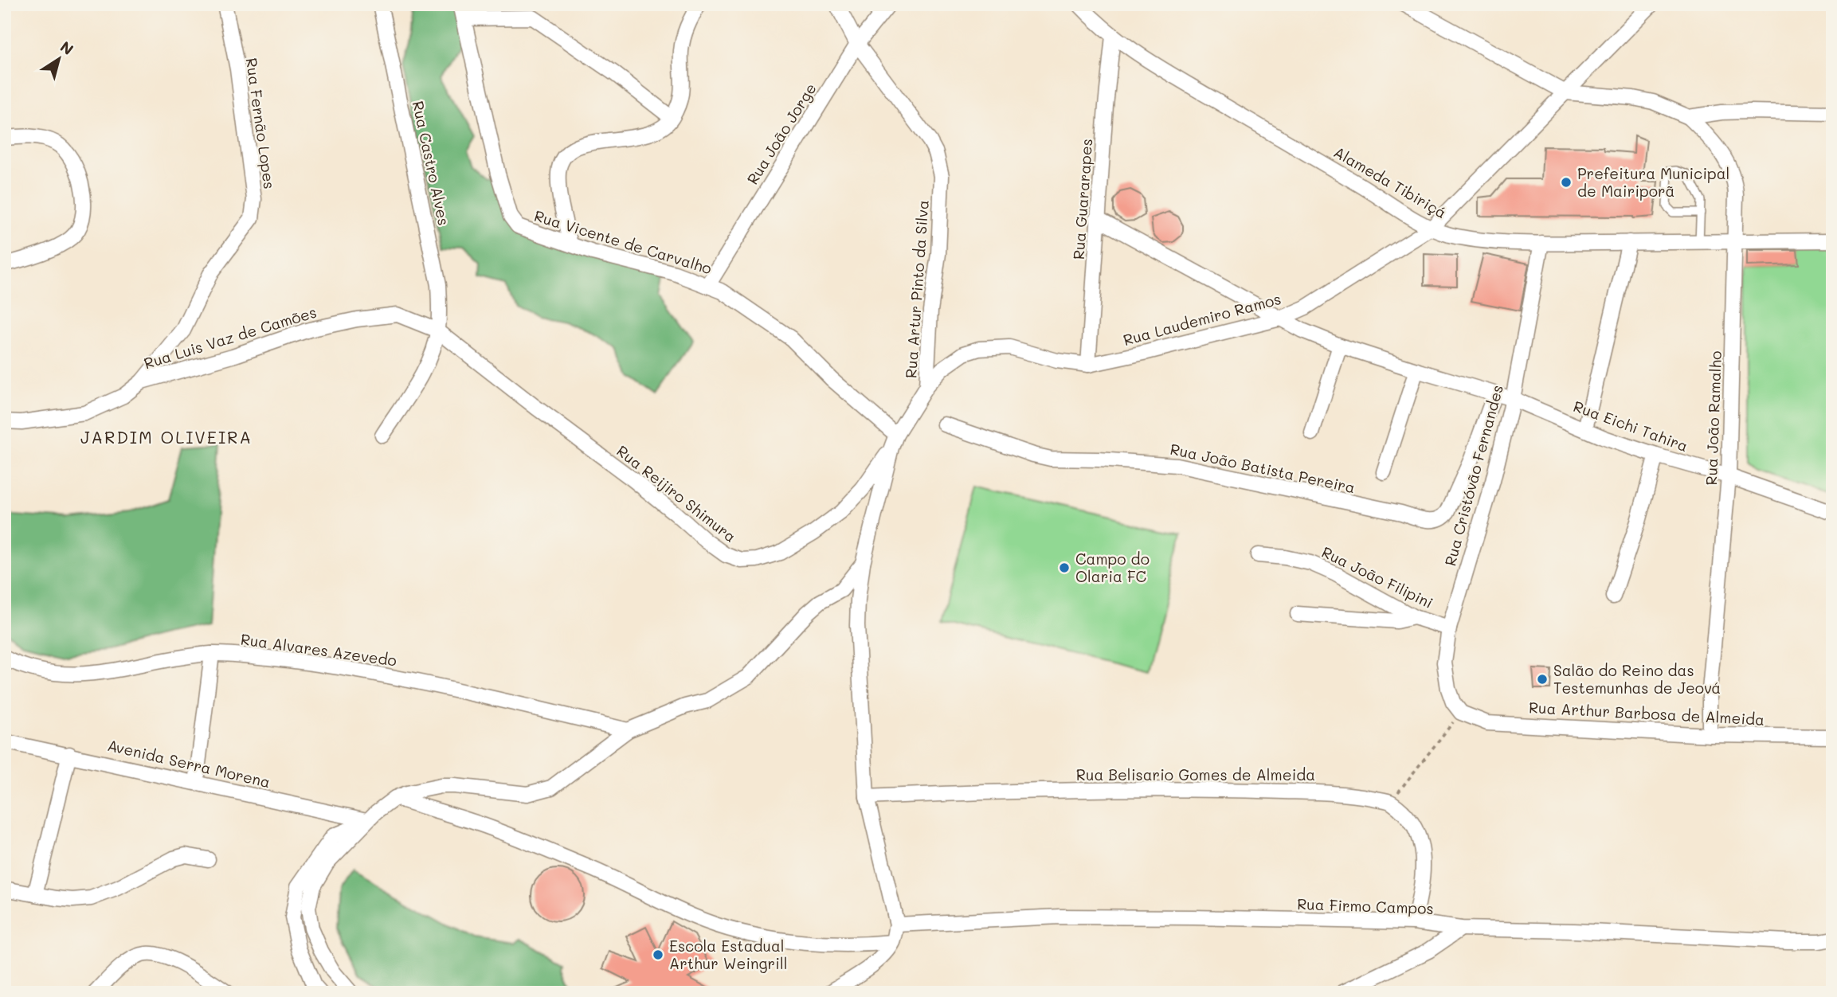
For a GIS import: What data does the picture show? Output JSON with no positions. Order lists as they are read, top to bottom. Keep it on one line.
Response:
{"streets":{"street":["Rua Fernão Lopes","Rua João Jorge","Rua Castro Alves","Alameda Tibiriçá","Rua Guararapes","Rua Vicente de Carvalho","Rua Artur Pinto da Silva","Rua Laudemiro Ramos","Rua Luis Vaz de Camões","Rua João Ramalho","Rua Eichi Tahira","Rua João Batista Pereira","Rua Cristóvão Fernandes","Rua Reijiro Shimura","Rua João Filipini","Rua Alvares Azevedo","Rua Arthur Barbosa de Almeida","Avenida Serra Morena","Rua Belisario Gomes de Almeida","Rua Firmo Campos"]},"crossings":[["Rua Fernão Lopes","Rua Luis Vaz de Camões"],["Rua João Jorge","Rua Vicente de Carvalho"],["Rua João Jorge","Rua Artur Pinto da Silva"],["Rua Castro Alves","Rua Luis Vaz de Camões"],["Rua Castro Alves","Rua Reijiro Shimura"],["Alameda Tibiriçá","Rua Guararapes"],["Alameda Tibiriçá","Rua Laudemiro Ramos"],["Alameda Tibiriçá","Rua João Ramalho"],["Alameda Tibiriçá","Rua Cristóvão Fernandes"],["Rua Guararapes","Rua Laudemiro Ramos"],["Rua Guararapes","Rua Eichi Tahira"],["Rua Vicente de Carvalho","Rua Artur Pinto da Silva"],["Rua Vicente de Carvalho","Rua Reijiro Shimura"],["Rua Artur Pinto da Silva","Rua Laudemiro Ramos"],["Rua Artur Pinto da Silva","Rua Reijiro Shimura"],["Rua Artur Pinto da Silva","Rua Belisario Gomes de Almeida"],["Rua Artur Pinto da Silva","Rua Firmo Campos"],["Rua Laudemiro Ramos","Rua Eichi Tahira"],["Rua Luis Vaz de Camões","Rua Reijiro Shimura"],["Rua João Ramalho","Rua Eichi Tahira"],["Rua João Ramalho","Rua Arthur Barbosa de Almeida"],["Rua Eichi Tahira","Rua João Batista Pereira"],["Rua Eichi Tahira","Rua Cristóvão Fernandes"],["Rua Cristóvão Fernandes","Rua João Filipini"],["Rua Cristóvão Fernandes","Rua Arthur Barbosa de Almeida"]],"districts":["JARDIM OLIVEIRA"],"places":["Prefeitura Municipal de Mairiporã","Campo do Olaria FC","Salão do Reino das Testemunhas de Jeová","Escola Estadual Arthur Weingrill"],"north":"top right"}
